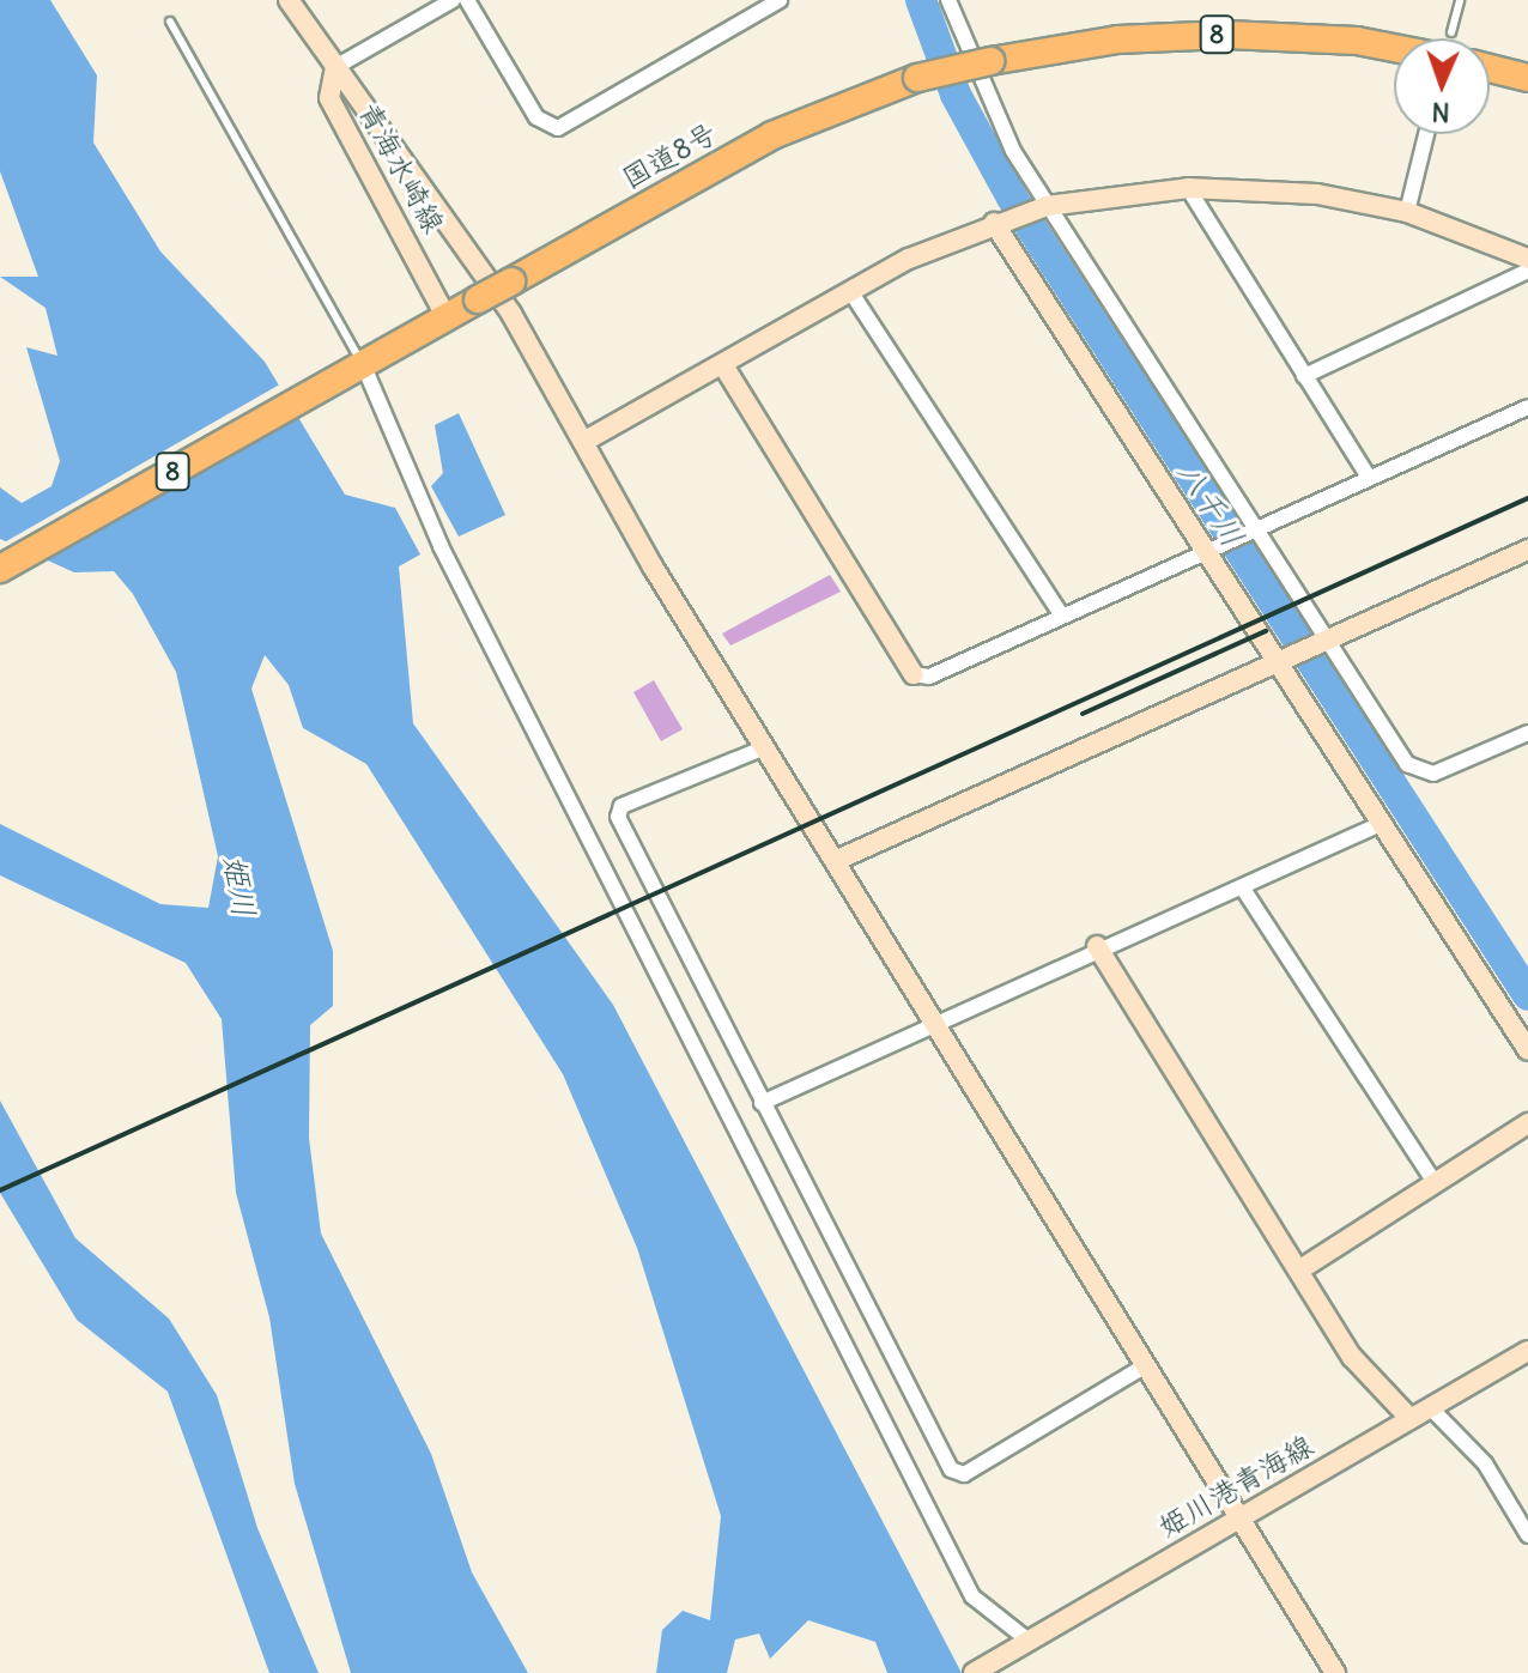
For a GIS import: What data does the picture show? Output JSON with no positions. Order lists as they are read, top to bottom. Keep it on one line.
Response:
{"streets":{"highway":["8","国道8号"],"street":["青海水崎線","姫川港青海線"]},"crossings":[["国道8号","青海水崎線"]],"water":["八千川","姫川"],"north":"bottom"}
